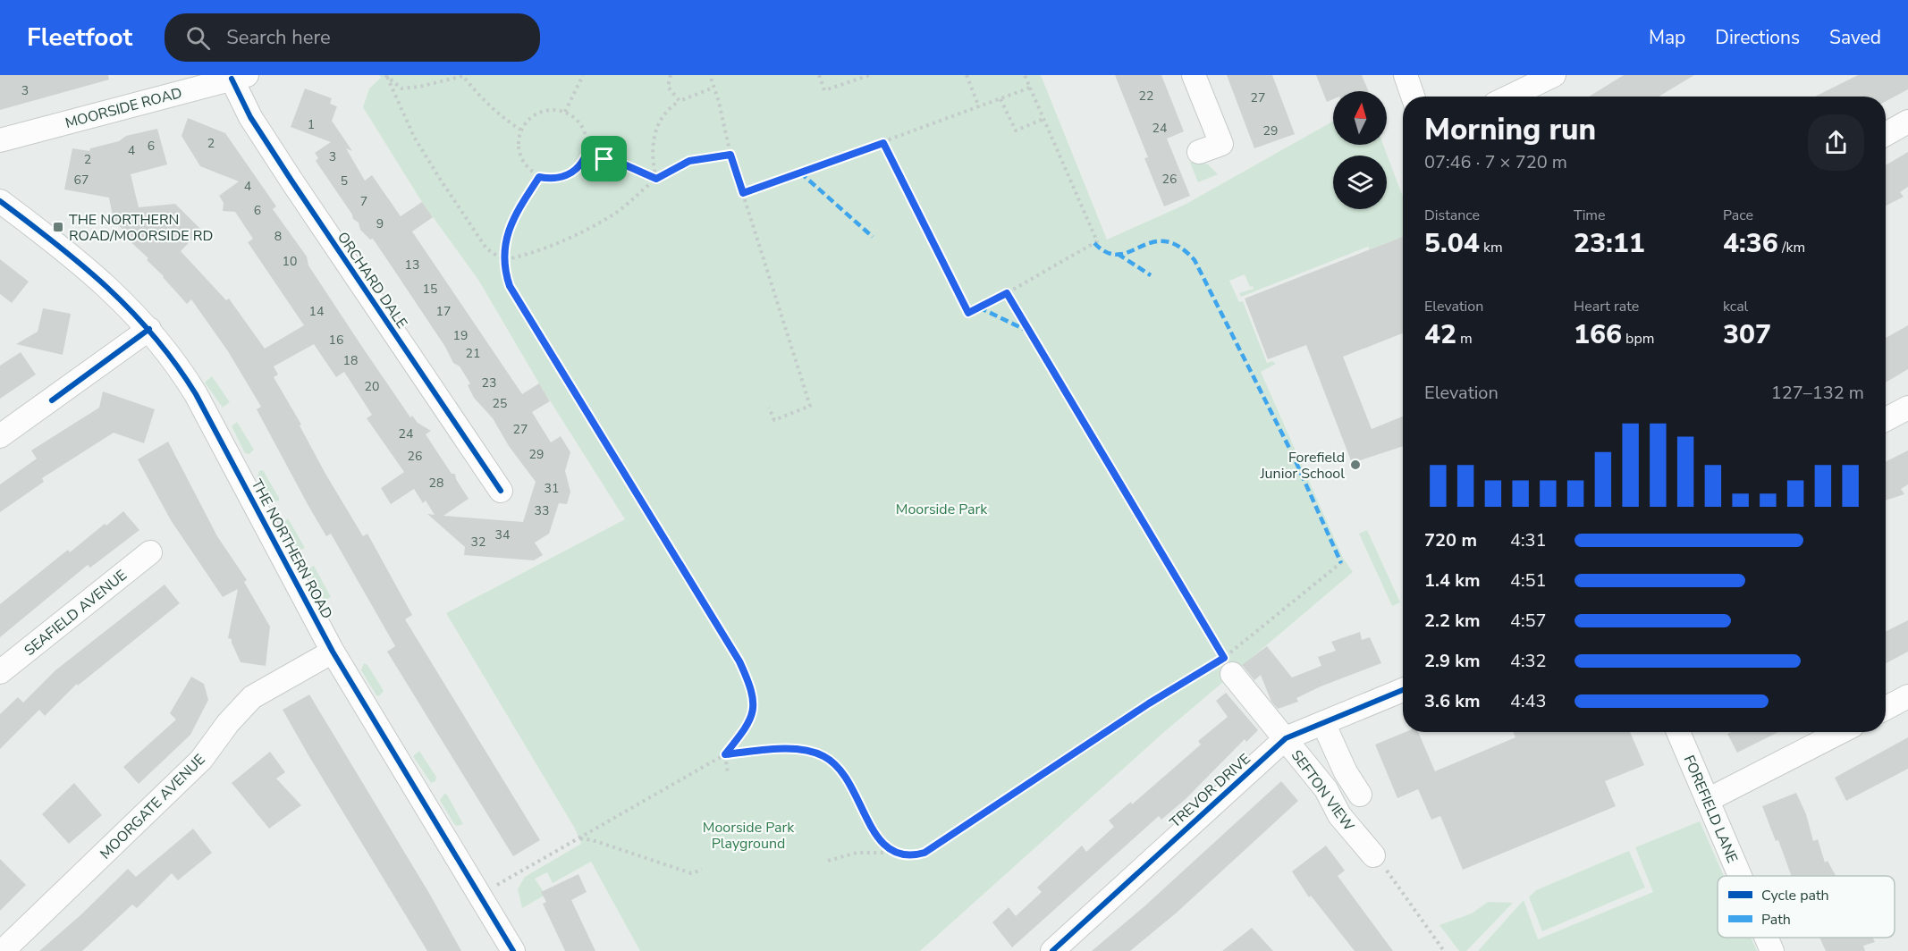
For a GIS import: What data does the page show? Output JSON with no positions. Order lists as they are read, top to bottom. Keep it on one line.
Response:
{"streets":{"street":["MOORSIDE ROAD","ORCHARD DALE","THE NORTHERN ROAD","SEAFIELD AVENUE","TREVOR DRIVE","SEFTON VIEW","MOORGATE AVENUE","FOREFIELD LANE"]},"crossings":[["MOORSIDE ROAD","ORCHARD DALE"],["THE NORTHERN ROAD","MOORGATE AVENUE"],["TREVOR DRIVE","SEFTON VIEW"]],"parks":["Moorside Park","Moorside Park Playground"],"places":{"transit":["THE NORTHERN ROAD/MOORSIDE RD"],"other":["Forefield Junior School"]},"house_numbers":["3","22","27","1","24","29","2","6","4","3","2","26","67","5","4","7","6","9","8","10","13","15","14","17","19","16","21","18","23","20","25","27","24","29","26","28","31","33","34","32"],"legend":["Cycle path","Path"],"north":"top","page":{"header":"Fleetfoot","search":"Search here","nav":["Map","Directions","Saved"],"heading":["Morning run","07:46 · 7 × 720 m"],"stats":[["Distance","5.04 km"],["Time","23:11"],["Pace","4:36 /km"],["Elevation","42 m"],["Heart rate","166 bpm"],["kcal","307"]],"chart":["Elevation","127–132 m"],"list":[{"name":"720 m","note":"4:31"},{"name":"1.4 km","note":"4:51"},{"name":"2.2 km","note":"4:57"},{"name":"2.9 km","note":"4:32"},{"name":"3.6 km","note":"4:43"}]}}
